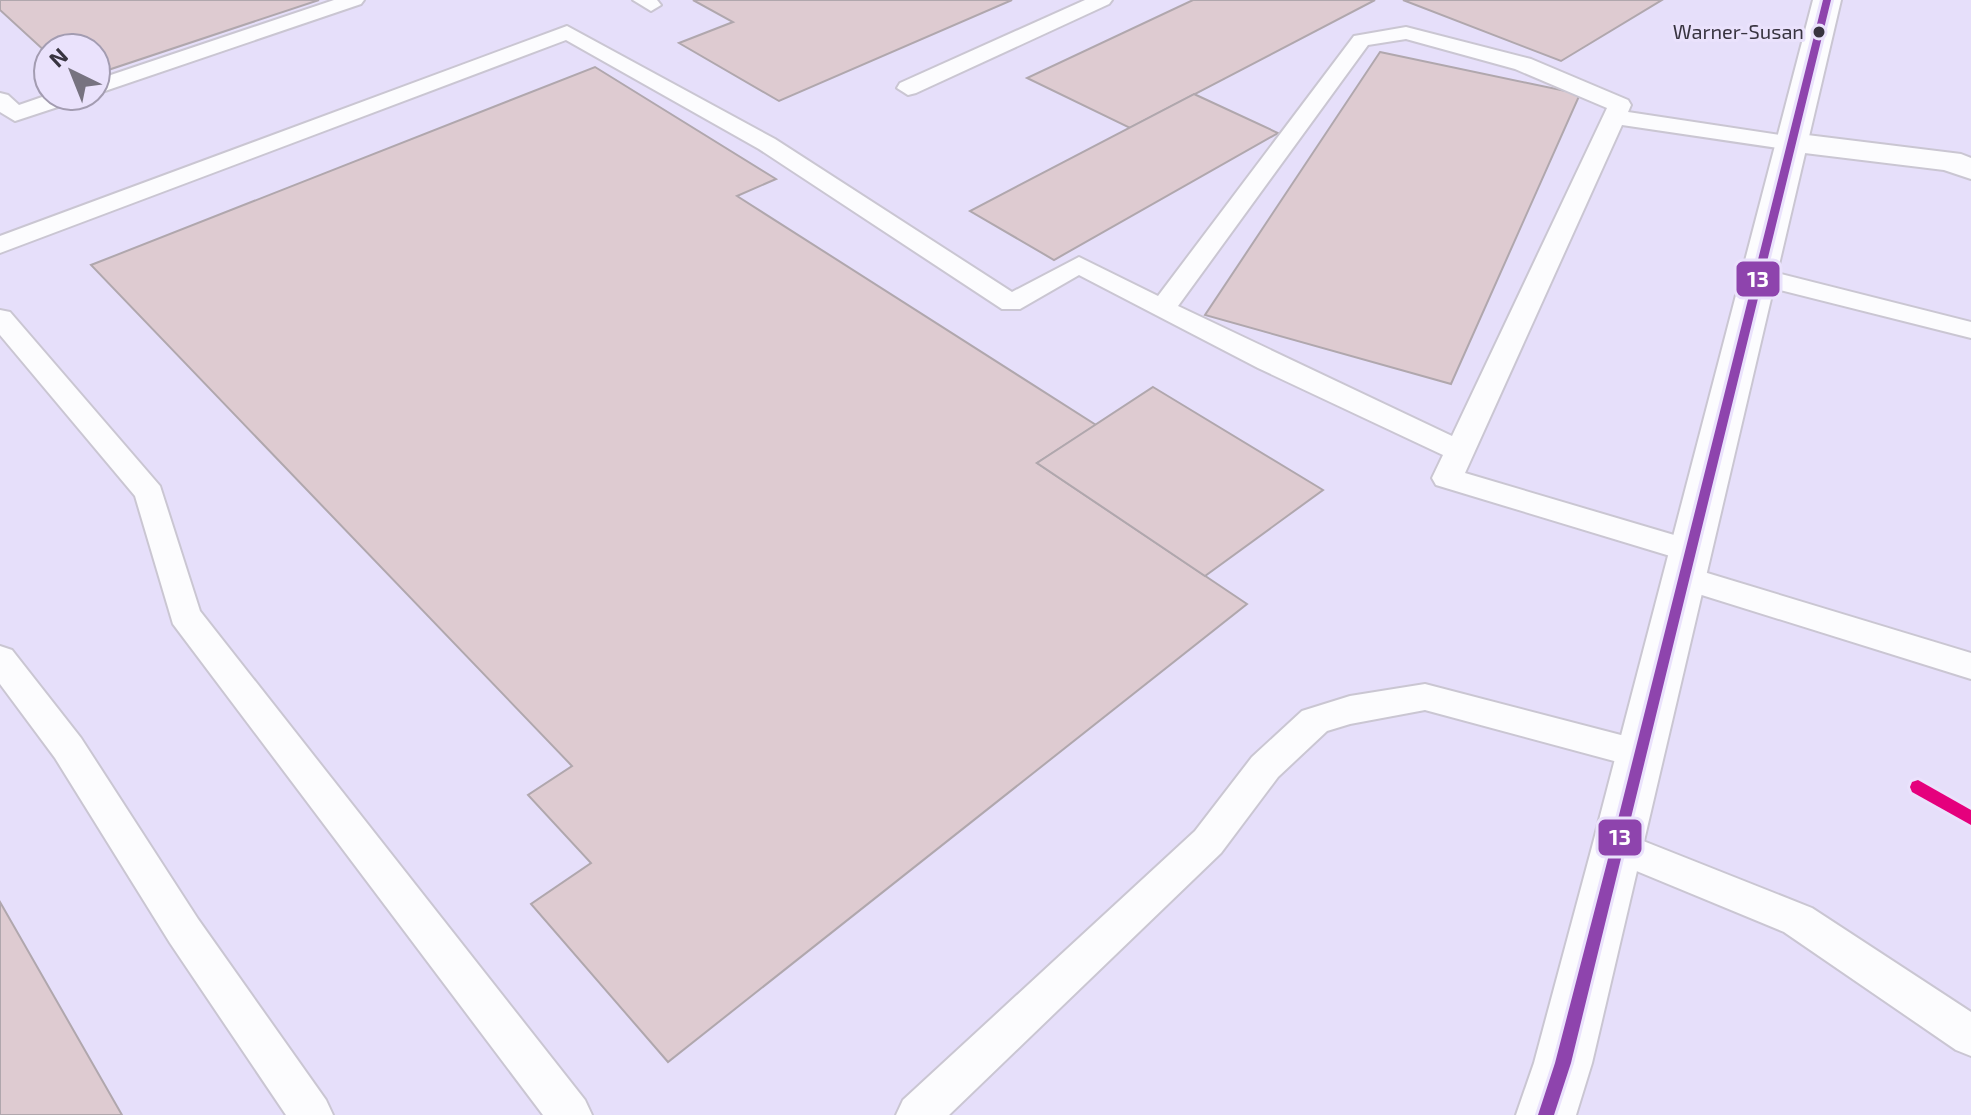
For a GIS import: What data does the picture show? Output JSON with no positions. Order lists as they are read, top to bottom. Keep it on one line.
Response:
{"places":["Warner-Susan"],"lines":["transit line 13"],"north":"top left"}
